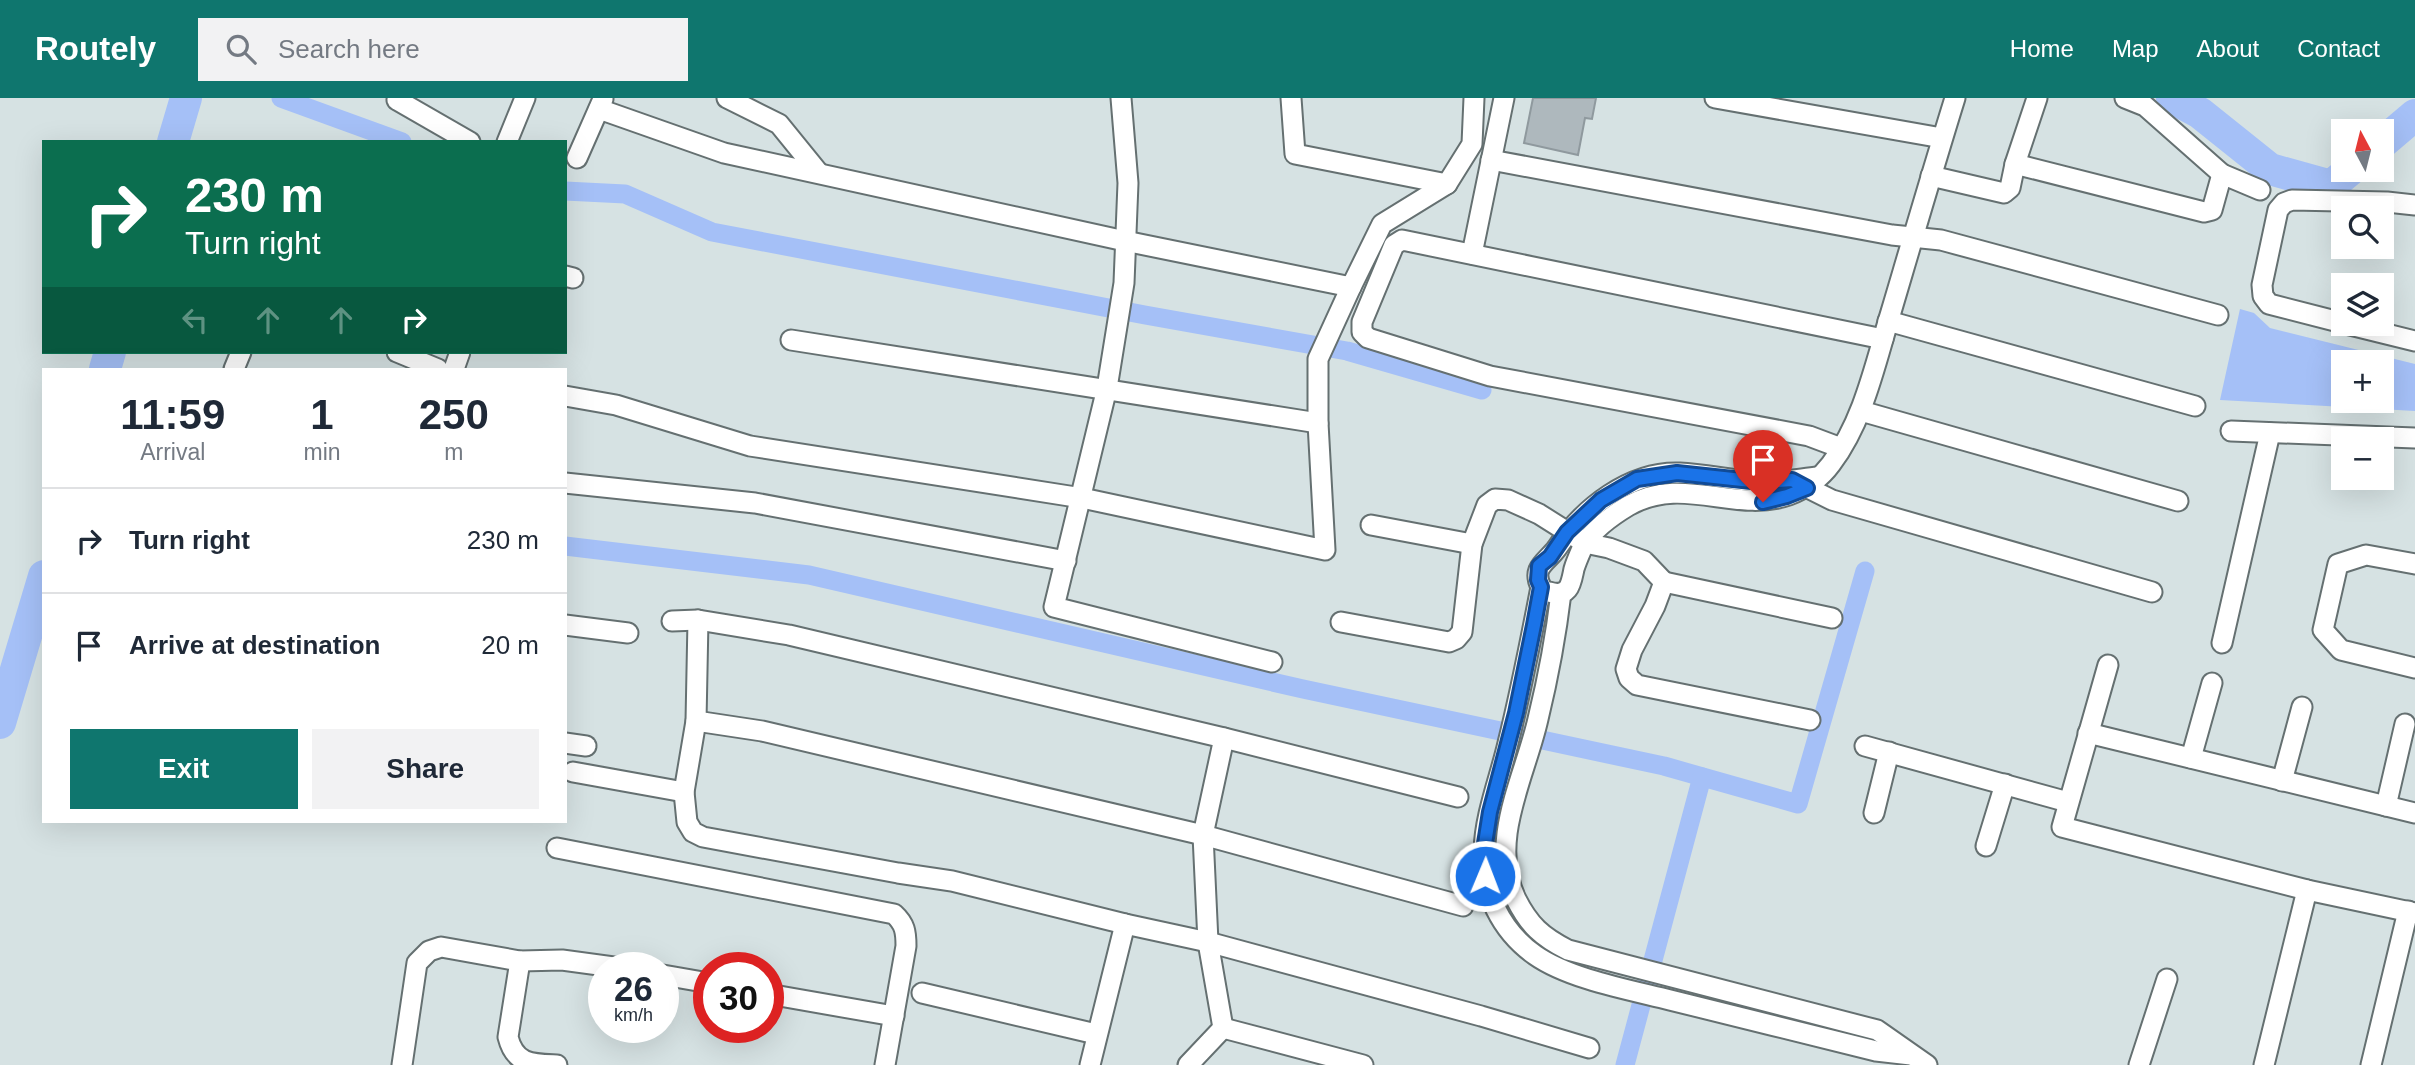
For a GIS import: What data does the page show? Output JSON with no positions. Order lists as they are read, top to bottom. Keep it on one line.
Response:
{"north":"top","page":{"header":"Routely","search":"Search here","nav":["Home","Map","About","Contact"],"map_buttons":["+","−"],"turn":["230 m","Turn right"],"eta":["11:59","Arrival","1","min","250","m"],"list":[{"name":"Turn right","value":"230 m"},{"name":"Arrive at destination","value":"20 m"}],"buttons":["Exit","Share"],"speed":"26 km/h","limit":"30"}}
